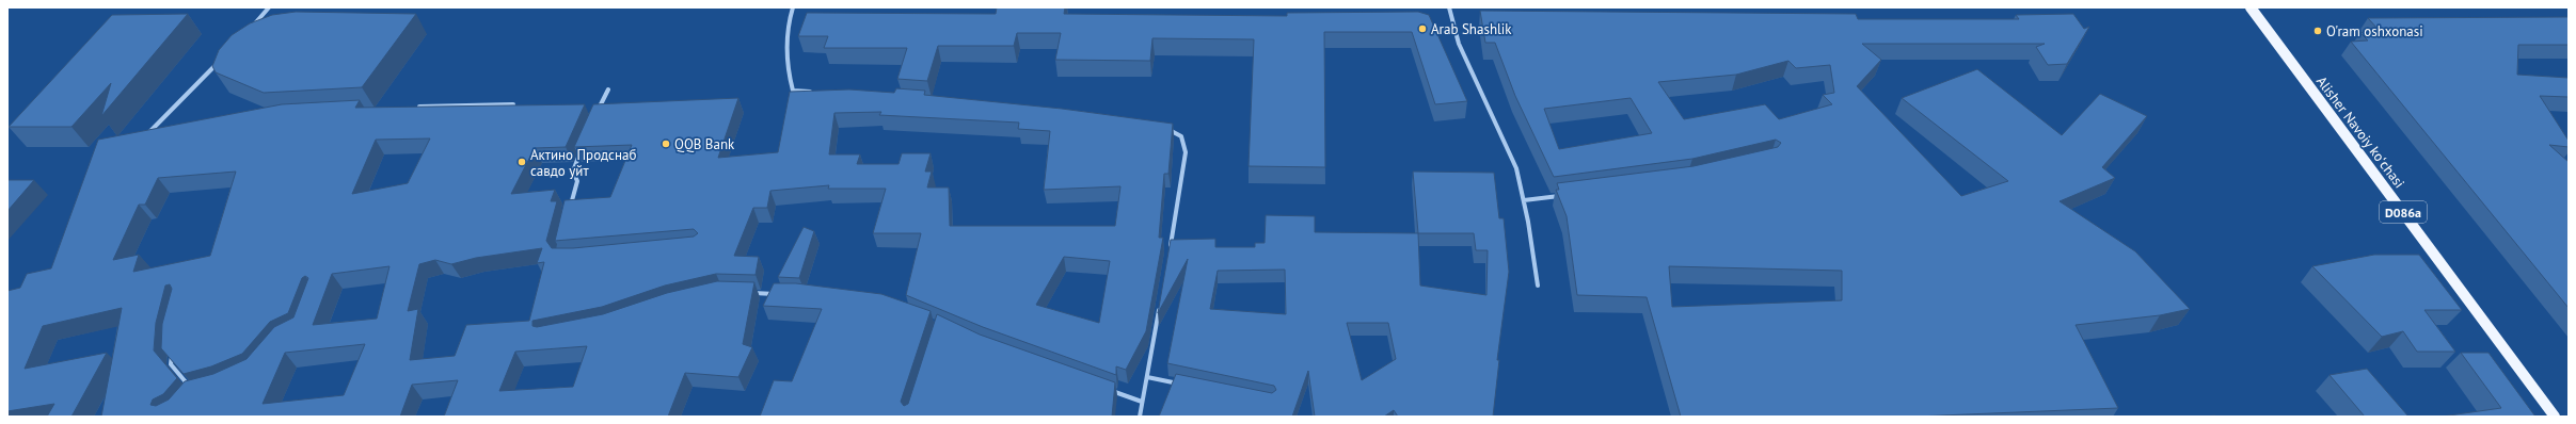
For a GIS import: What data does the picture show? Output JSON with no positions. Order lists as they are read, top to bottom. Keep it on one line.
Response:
{"streets":{"main road":["Alisher Navoiy koʻchasi","D086a"]},"places":["Arab Shashlik","O'ram oshxonasi","QQB Bank","Актино Продснаб савдо уйт"]}
